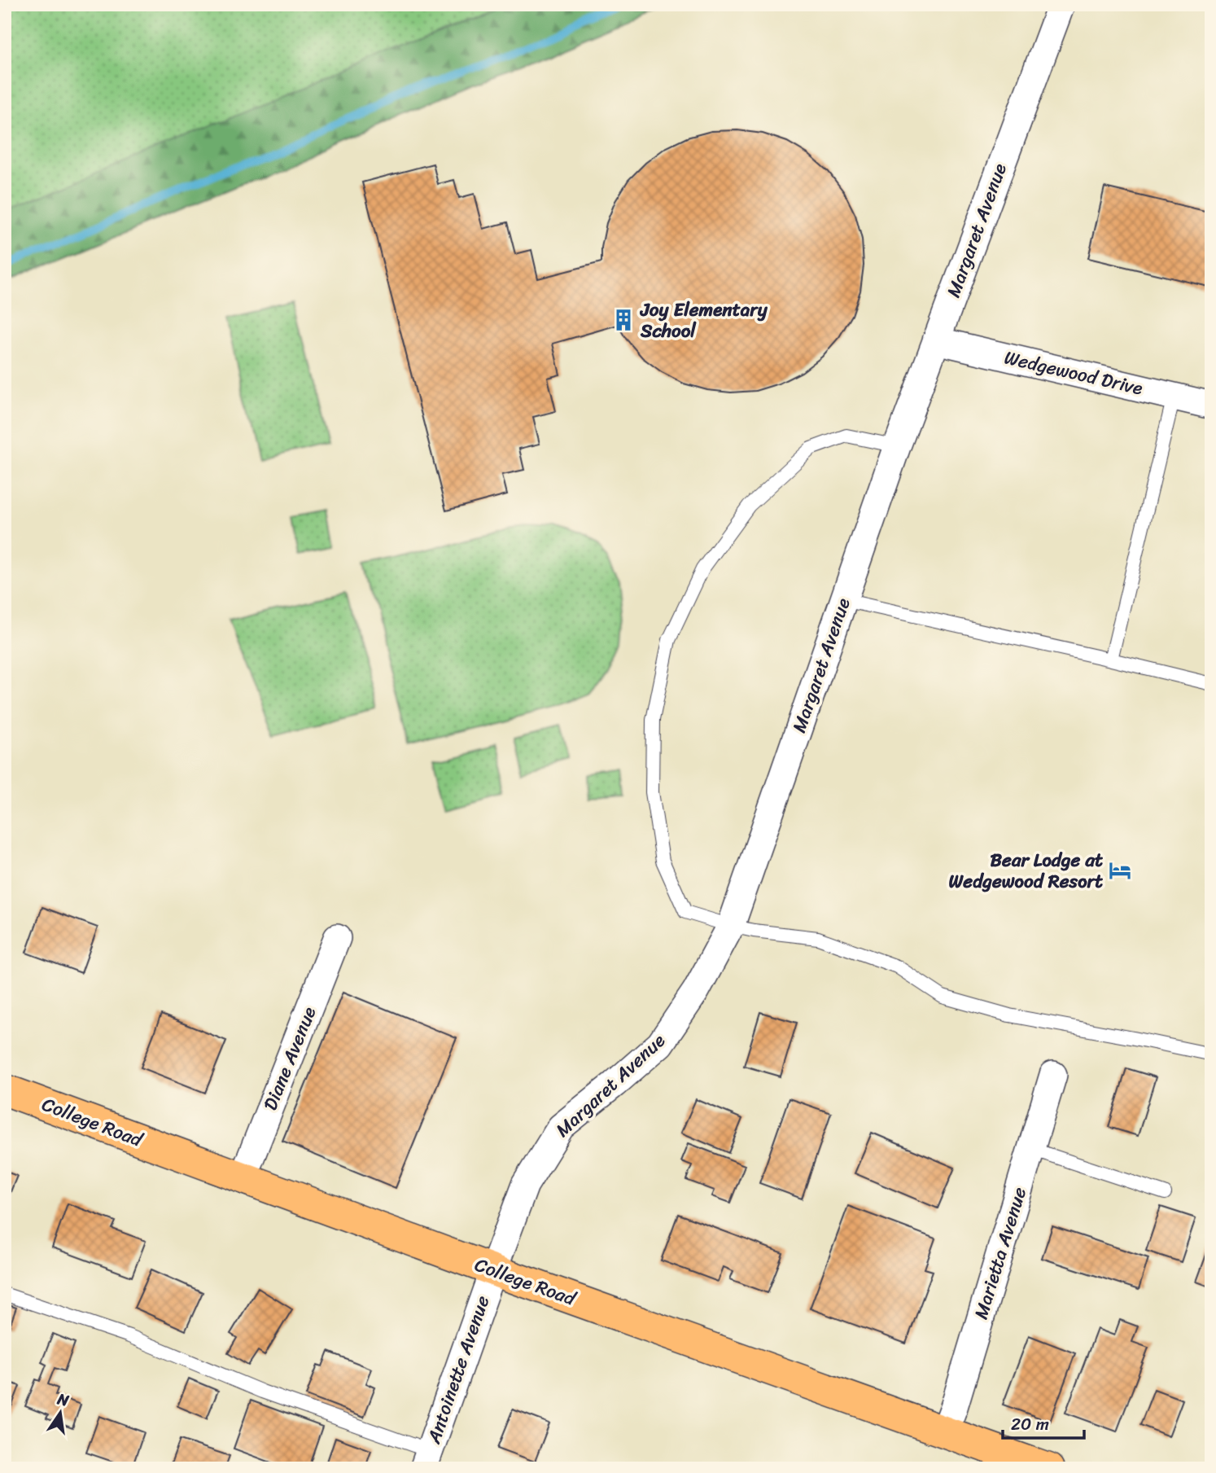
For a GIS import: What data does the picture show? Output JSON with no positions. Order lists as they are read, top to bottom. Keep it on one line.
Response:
{"streets":{"main road":["College Road"],"street":["Margaret Avenue","Wedgewood Drive","Diane Avenue","Marietta Avenue","Antoinette Avenue"]},"crossings":[["Margaret Avenue","Wedgewood Drive"],["Margaret Avenue","College Road"],["Margaret Avenue","Antoinette Avenue"],["Diane Avenue","College Road"],["College Road","Marietta Avenue"],["College Road","Antoinette Avenue"]],"places":{"building":["Joy Elementary School"],"hotel":["Bear Lodge at Wedgewood Resort"]},"scale_bar":"20 m","north":"top"}
